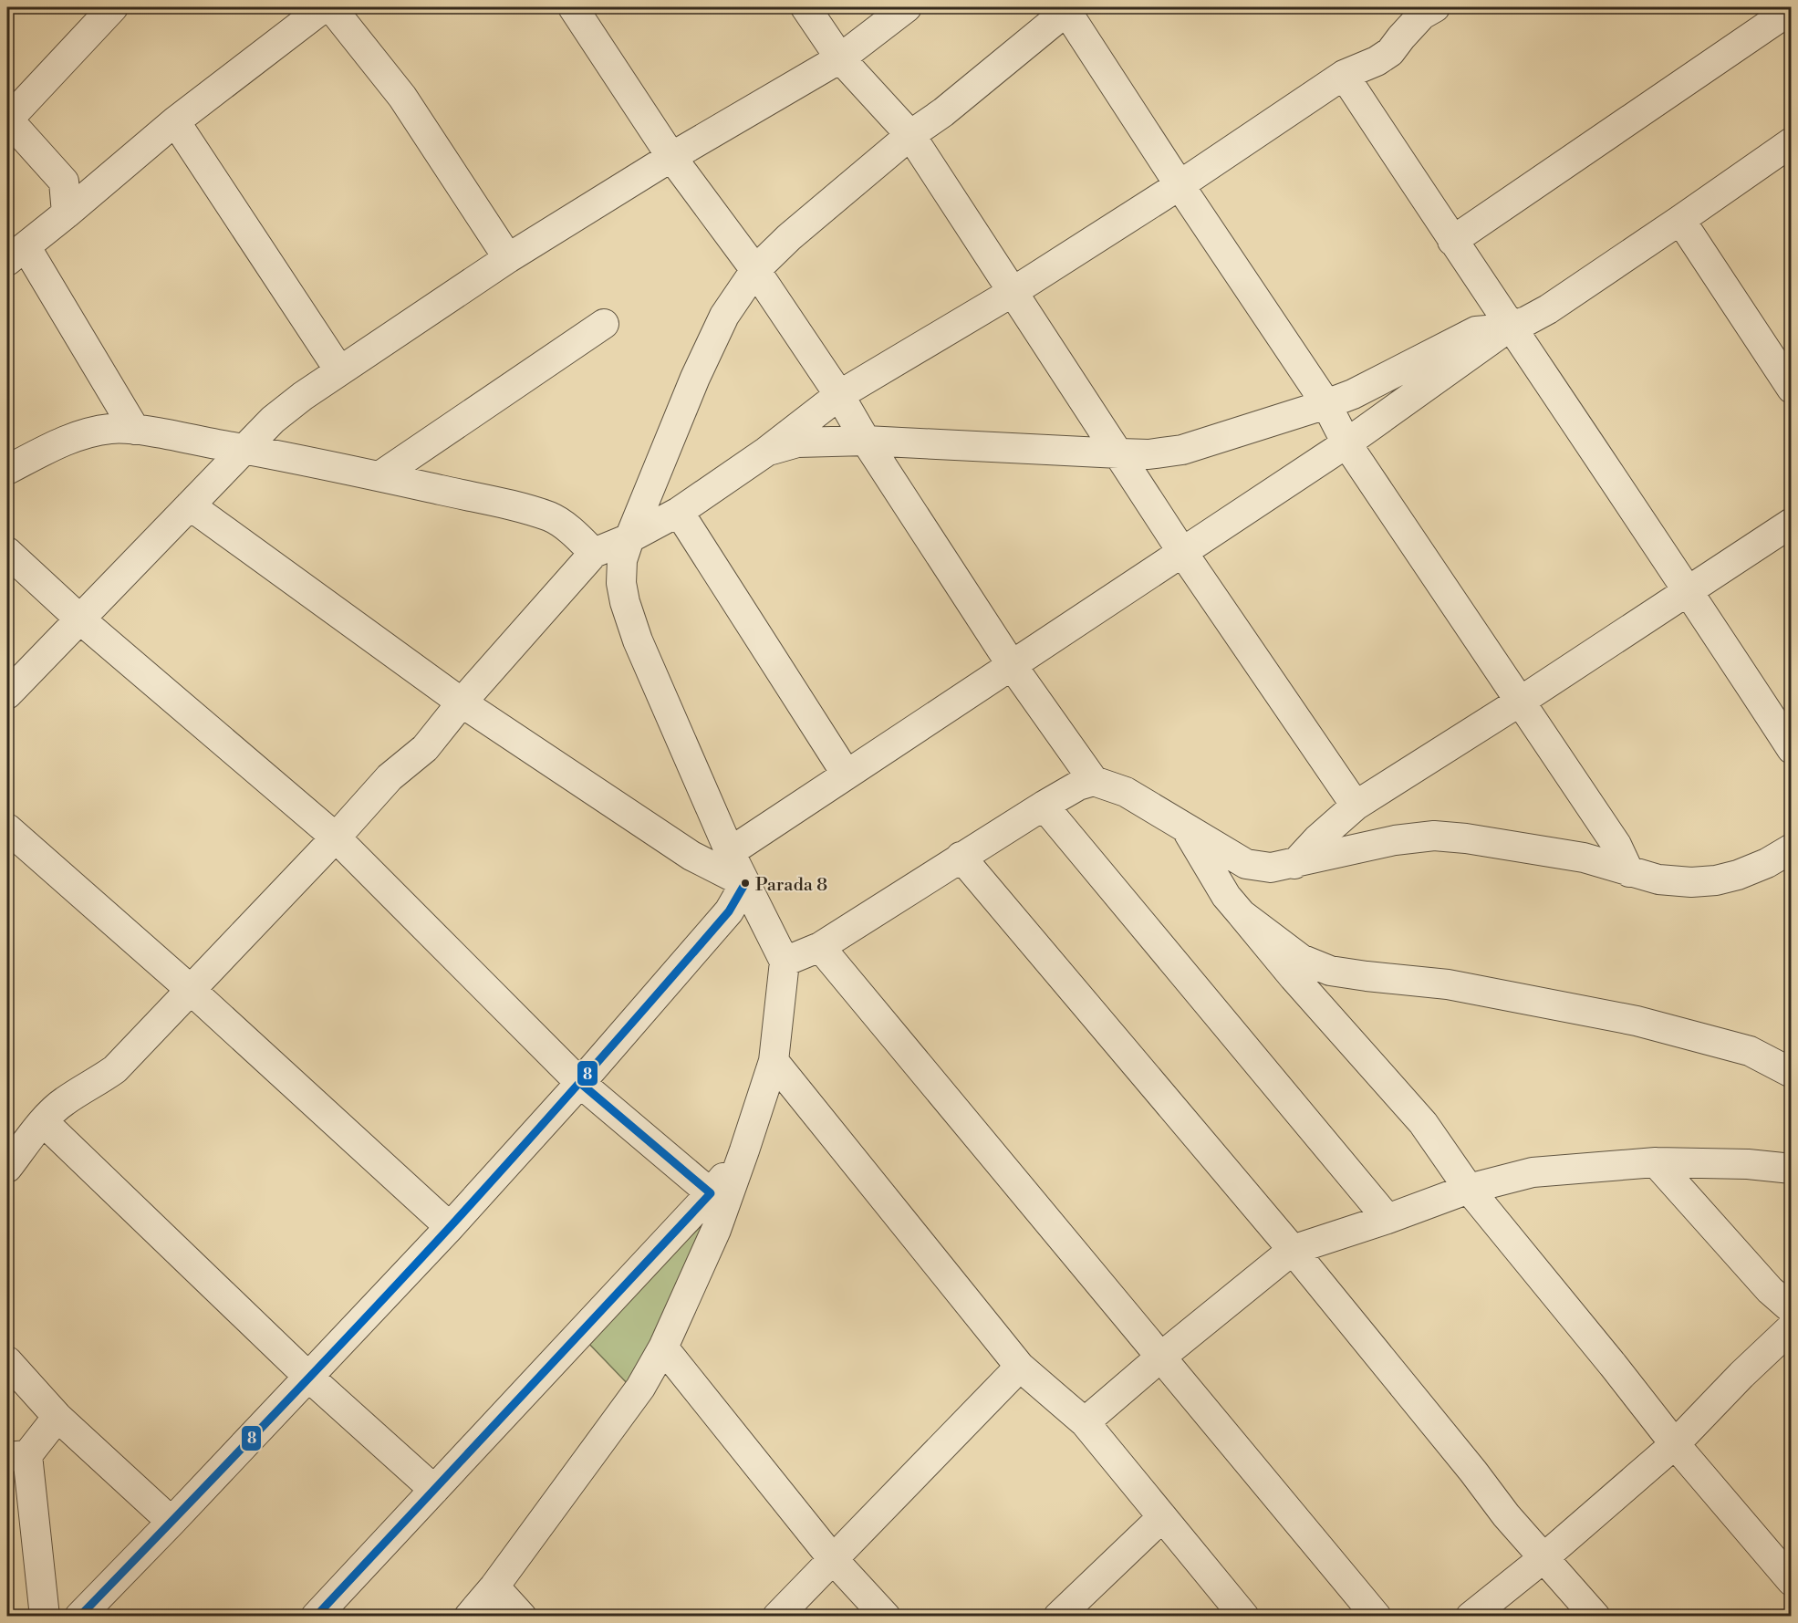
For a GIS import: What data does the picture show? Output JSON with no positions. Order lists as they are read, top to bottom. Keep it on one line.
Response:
{"places":["Parada 8"],"lines":["transit line 8"]}
